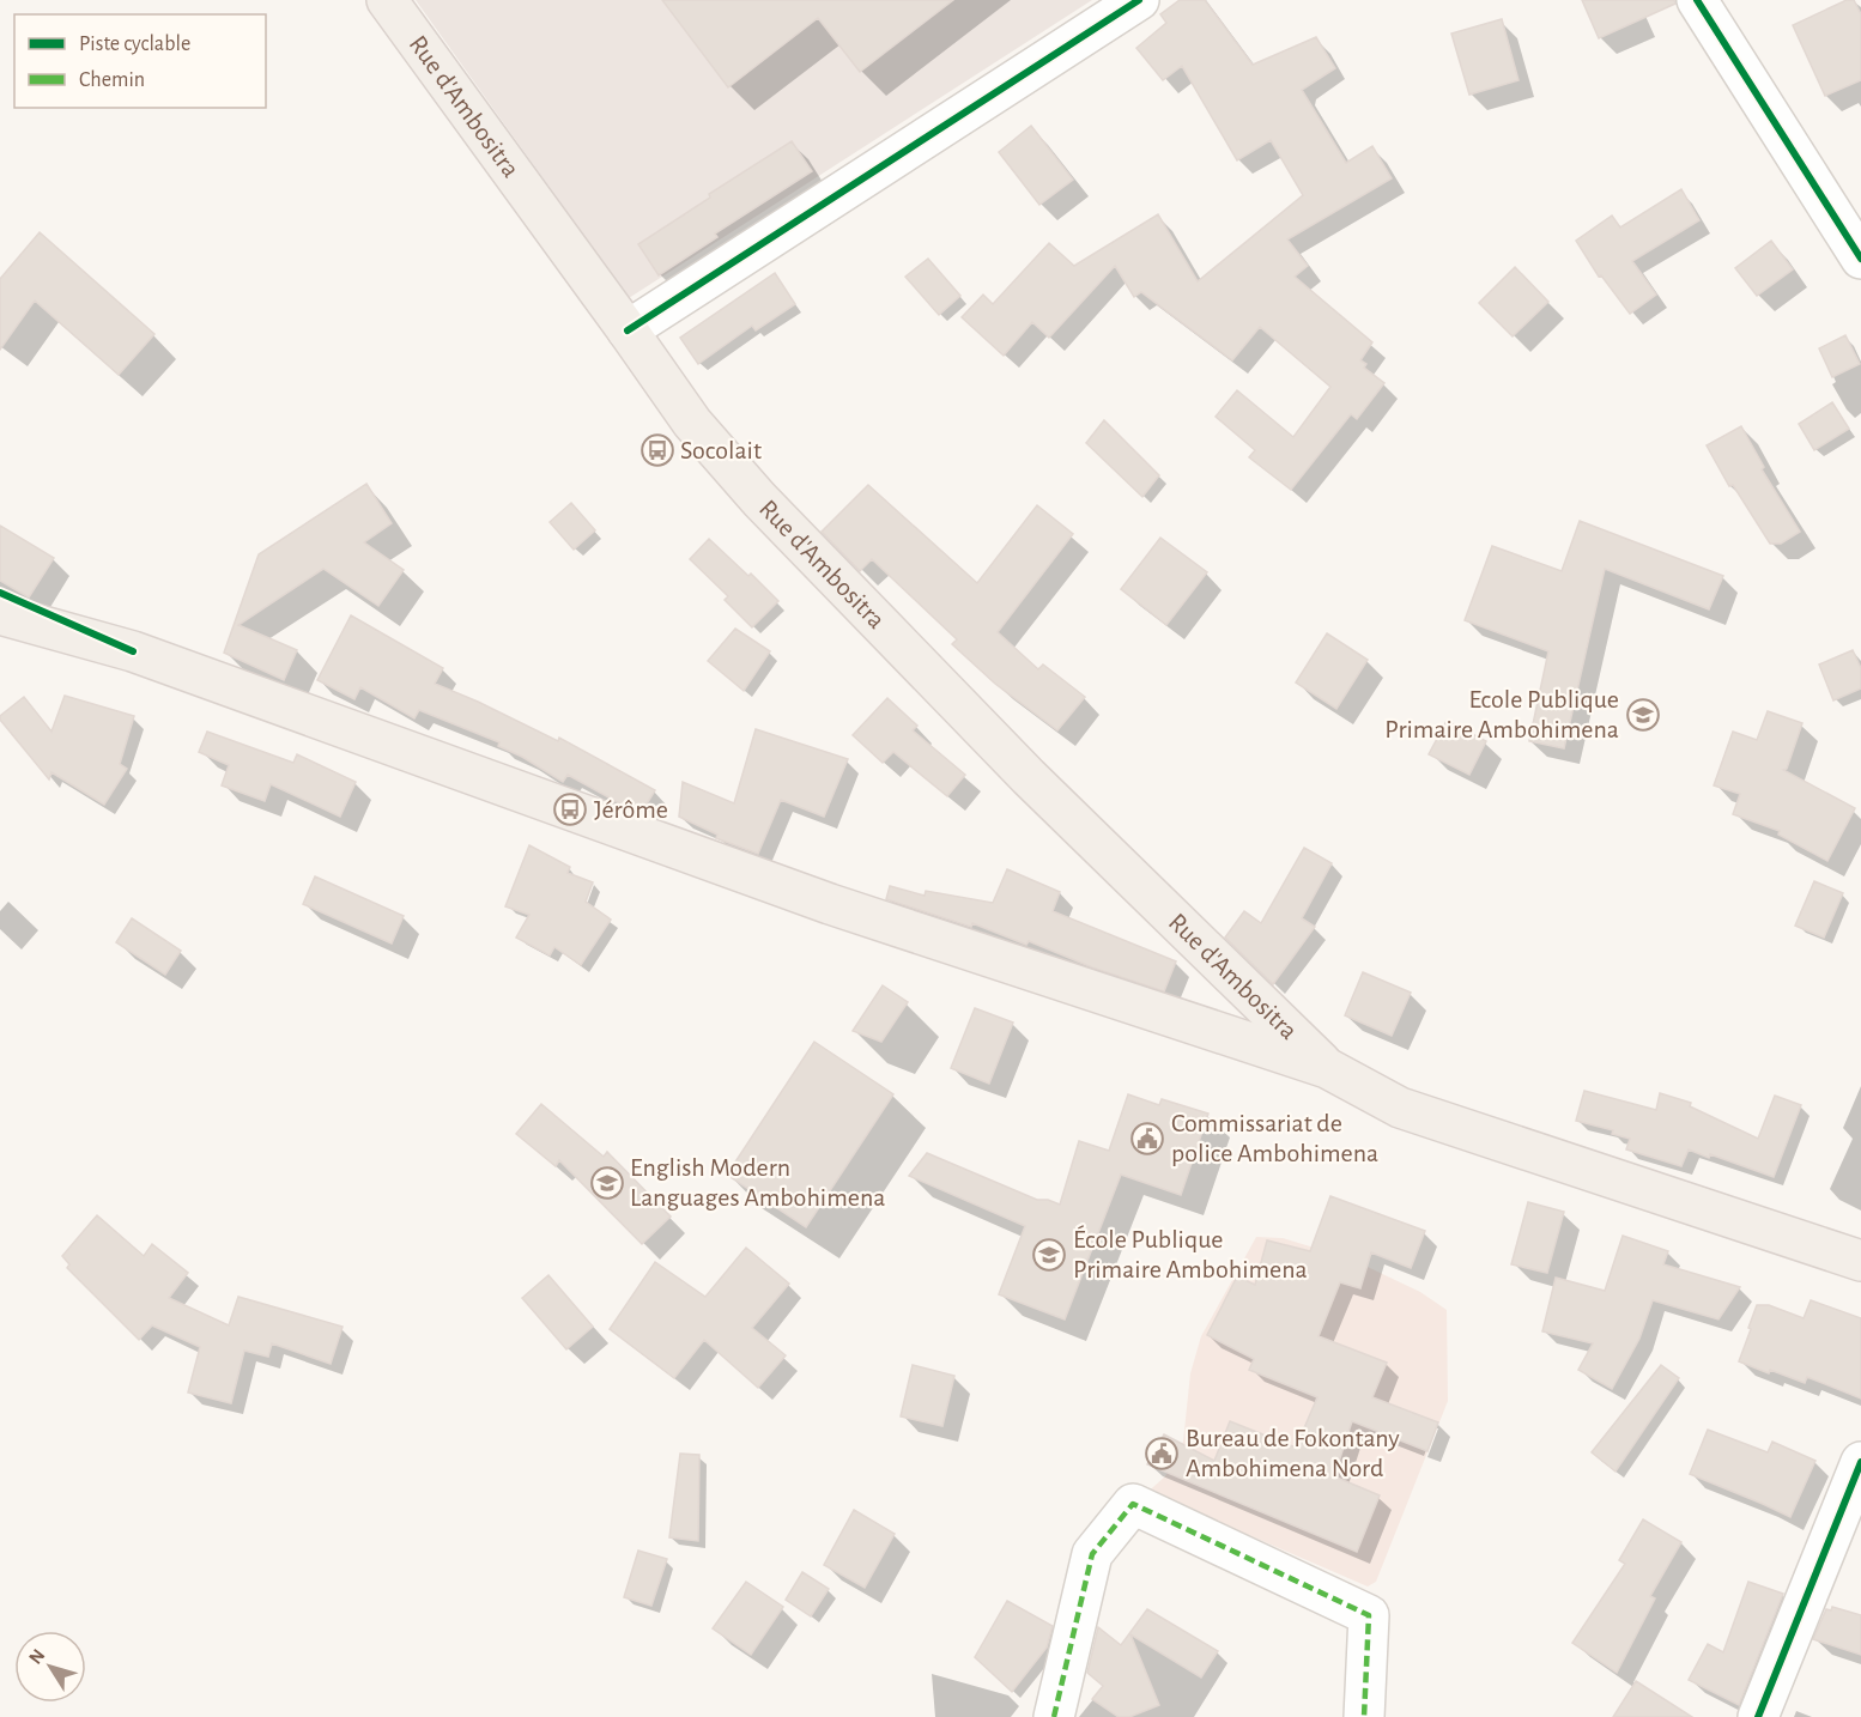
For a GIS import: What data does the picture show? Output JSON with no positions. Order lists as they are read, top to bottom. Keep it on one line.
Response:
{"streets":{"main road":["Rue d'Ambositra"]},"places":{"bus stop":["Socolait","Jérôme"],"school or university":["Ecole Publique Primaire Ambohimena","English Modern Languages Ambohimena","École Publique Primaire Ambohimena"],"public building":["Commissariat de police Ambohimena","Bureau de Fokontany Ambohimena Nord"]},"legend":["Piste cyclable","Chemin"],"north":"top left"}
